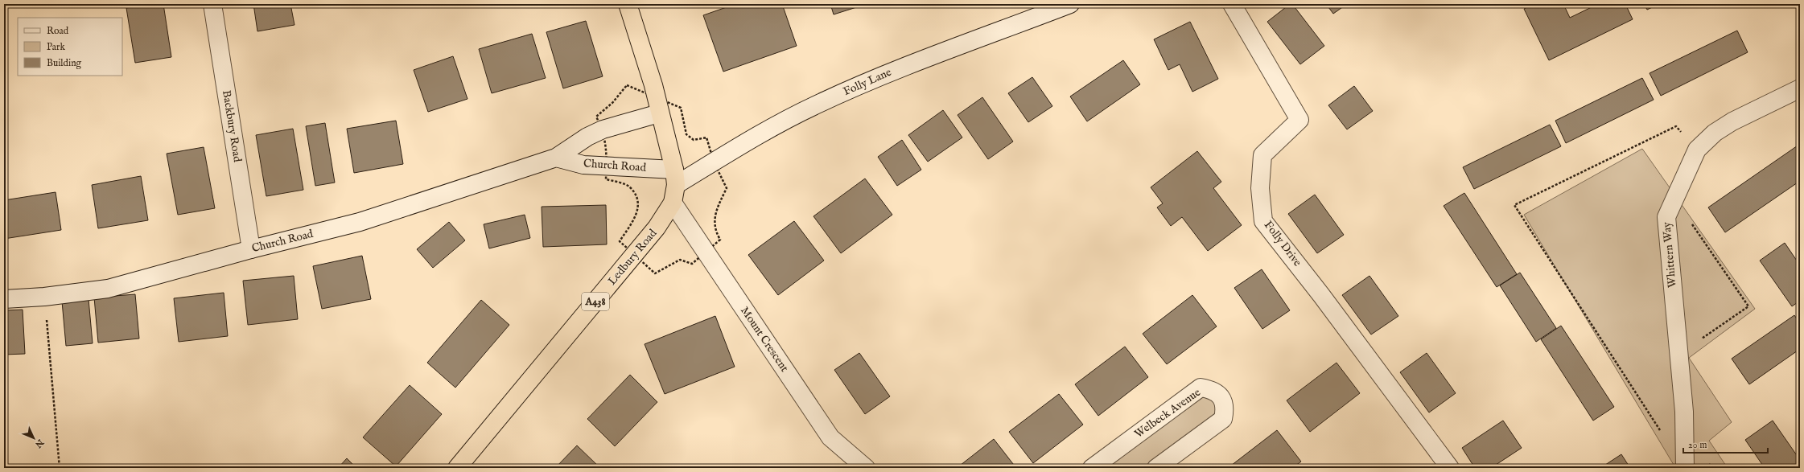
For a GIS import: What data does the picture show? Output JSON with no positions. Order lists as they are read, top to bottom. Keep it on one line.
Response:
{"streets":{"highway":["Ledbury Road","A438"],"street":["Folly Lane","Backbury Road","Church Road","Folly Drive","Whittern Way","Mount Crescent","Welbeck Avenue"]},"crossings":[["Folly Lane","Church Road"],["Folly Lane","Ledbury Road"],["Backbury Road","Church Road"],["Church Road","Ledbury Road"],["Ledbury Road","Mount Crescent"]],"legend":["Road","Park","Building"],"scale_bar":"20 m","north":"bottom right"}
